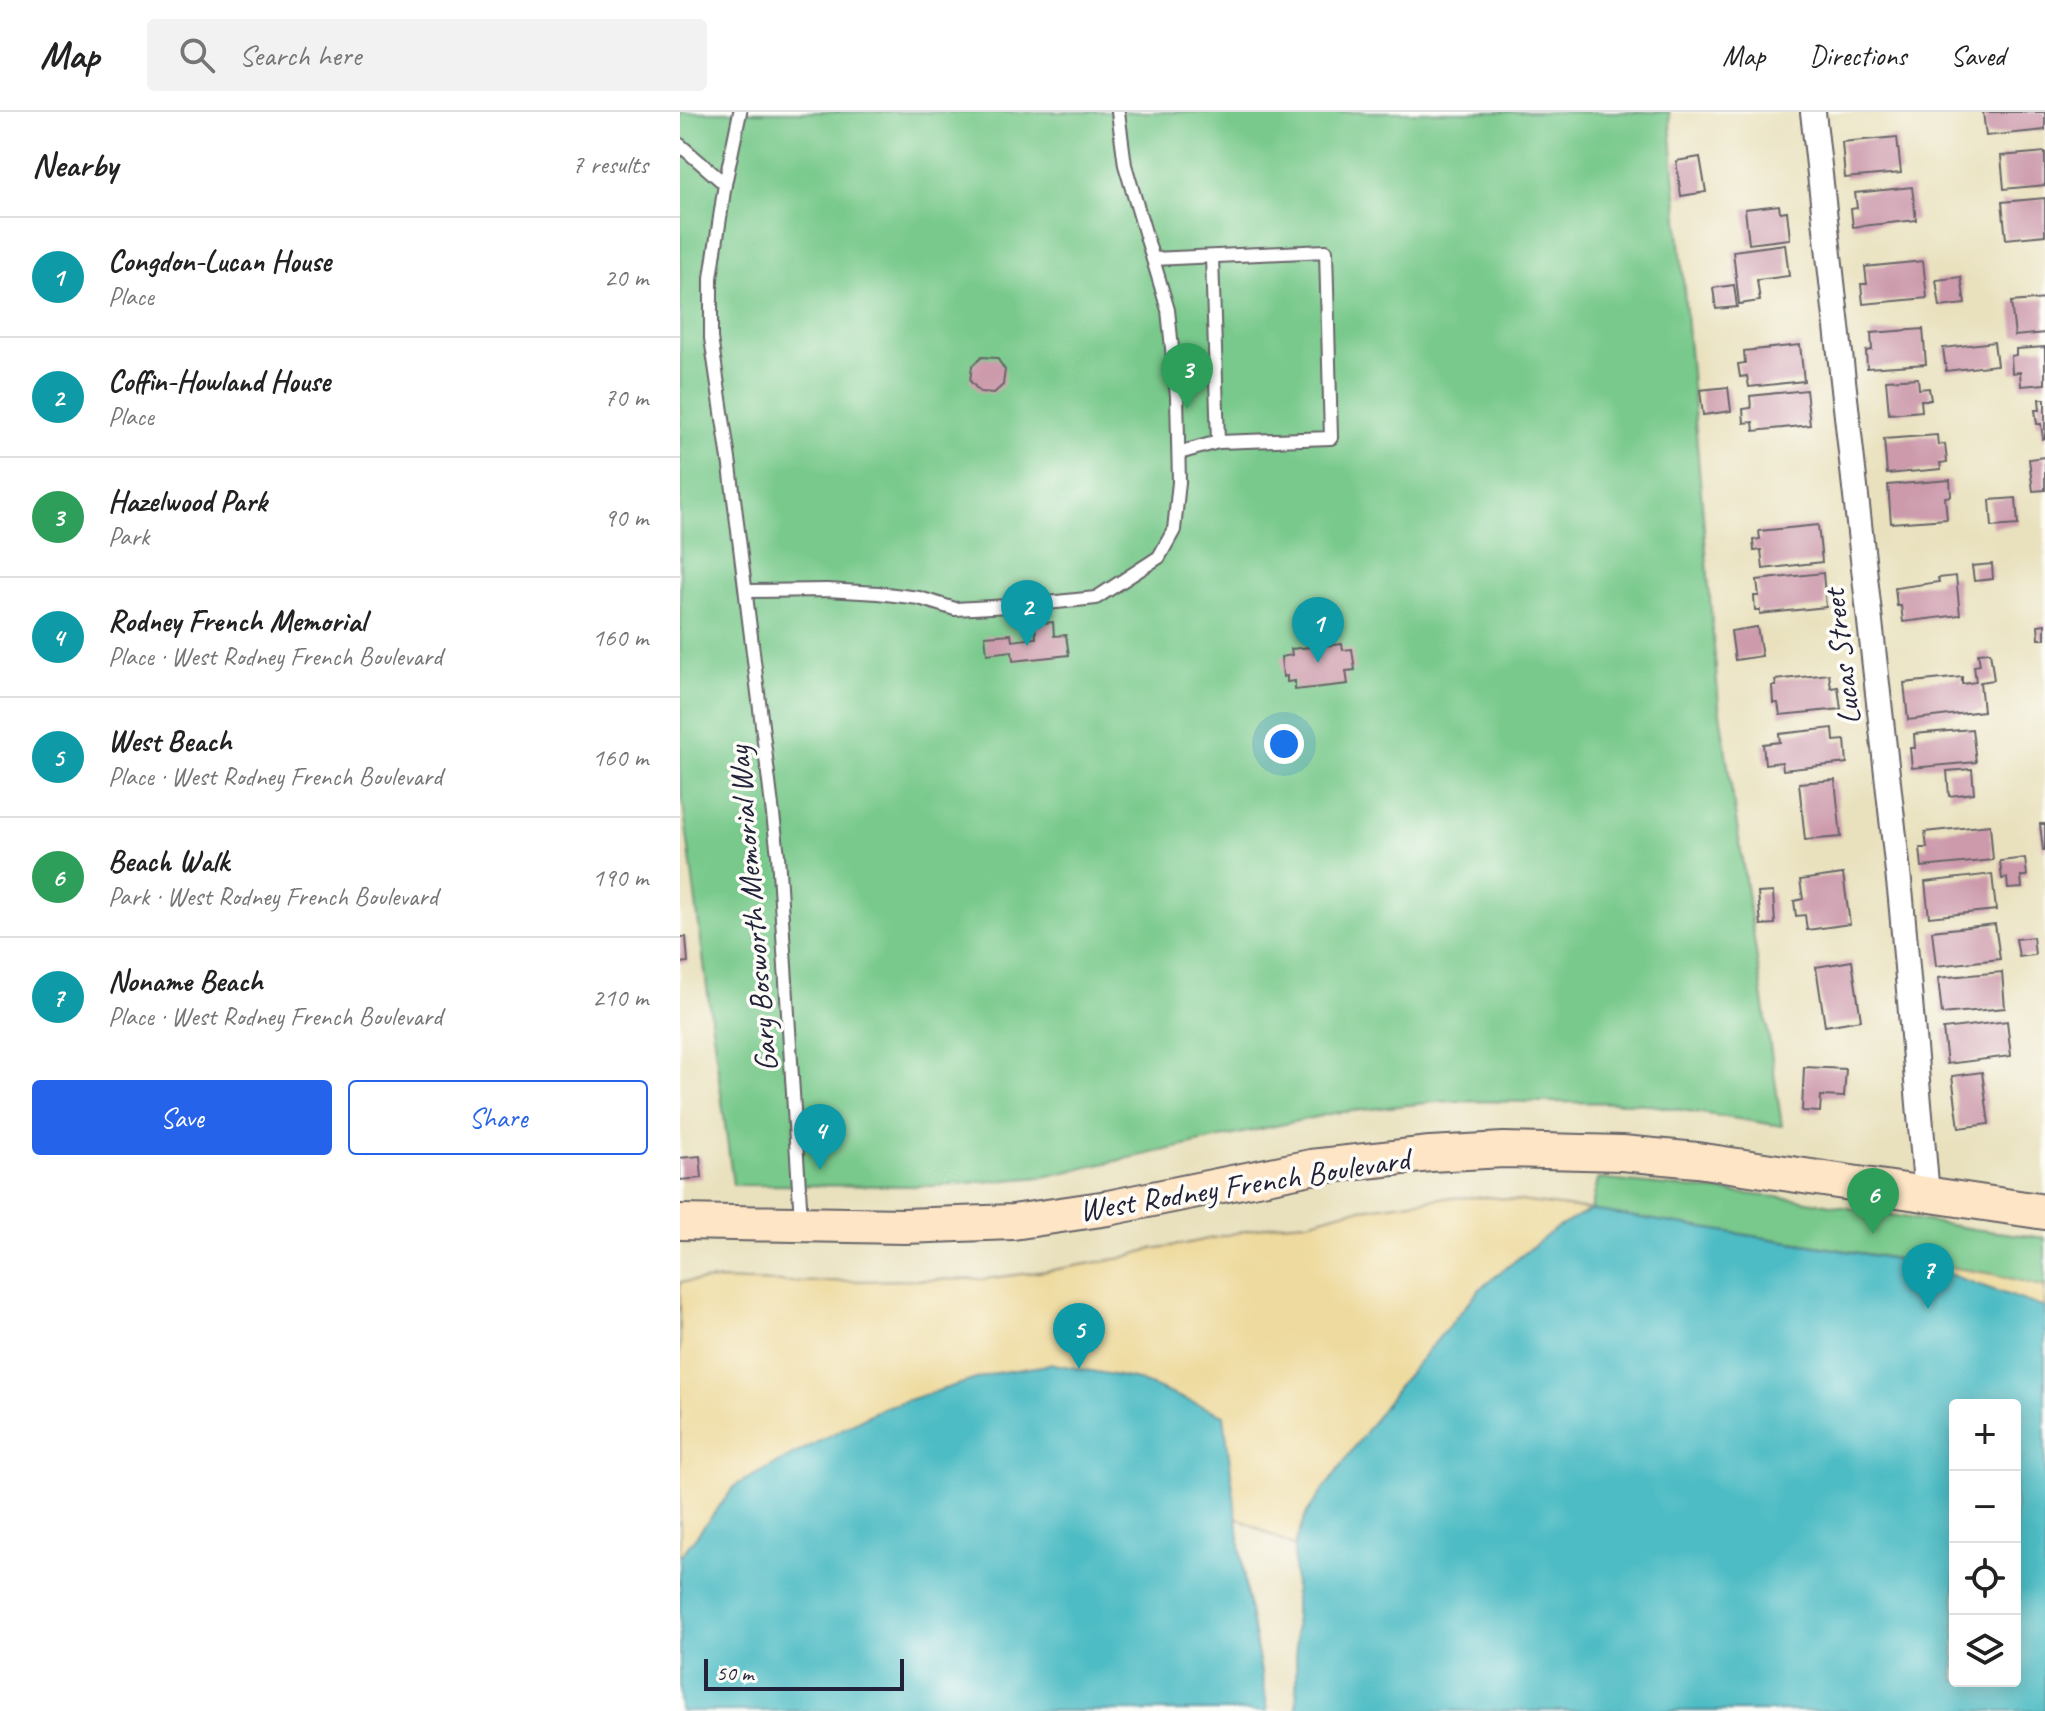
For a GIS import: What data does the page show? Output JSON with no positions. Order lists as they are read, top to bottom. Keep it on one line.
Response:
{"streets":{"main road":["West Rodney French Boulevard"],"street":["Lucas Street"],"lane":["Gary Bosworth Memorial Way"]},"crossings":[["Lucas Street","West Rodney French Boulevard"],["Gary Bosworth Memorial Way","West Rodney French Boulevard"]],"scale_bar":"50 m","page":{"header":"Map","search":"Search here","nav":["Map","Directions","Saved"],"heading":["Nearby","7 results"],"list":[{"mark":"1","name":"Congdon-Lucan House","note":"Place","value":"20 m"},{"mark":"2","name":"Coffin-Howland House","note":"Place","value":"70 m"},{"mark":"3","name":"Hazelwood Park","note":"Park","value":"90 m"},{"mark":"4","name":"Rodney French Memorial","note":"Place · West Rodney French Boulevard","value":"160 m"},{"mark":"5","name":"West Beach","note":"Place · West Rodney French Boulevard","value":"160 m"},{"mark":"6","name":"Beach Walk","note":"Park · West Rodney French Boulevard","value":"190 m"},{"mark":"7","name":"Noname Beach","note":"Place · West Rodney French Boulevard","value":"210 m"}],"pins":["3","2","1","4","6","7","5"],"buttons":["Save","Share"],"map_buttons":["+","−"],"scale":"50 m"}}
